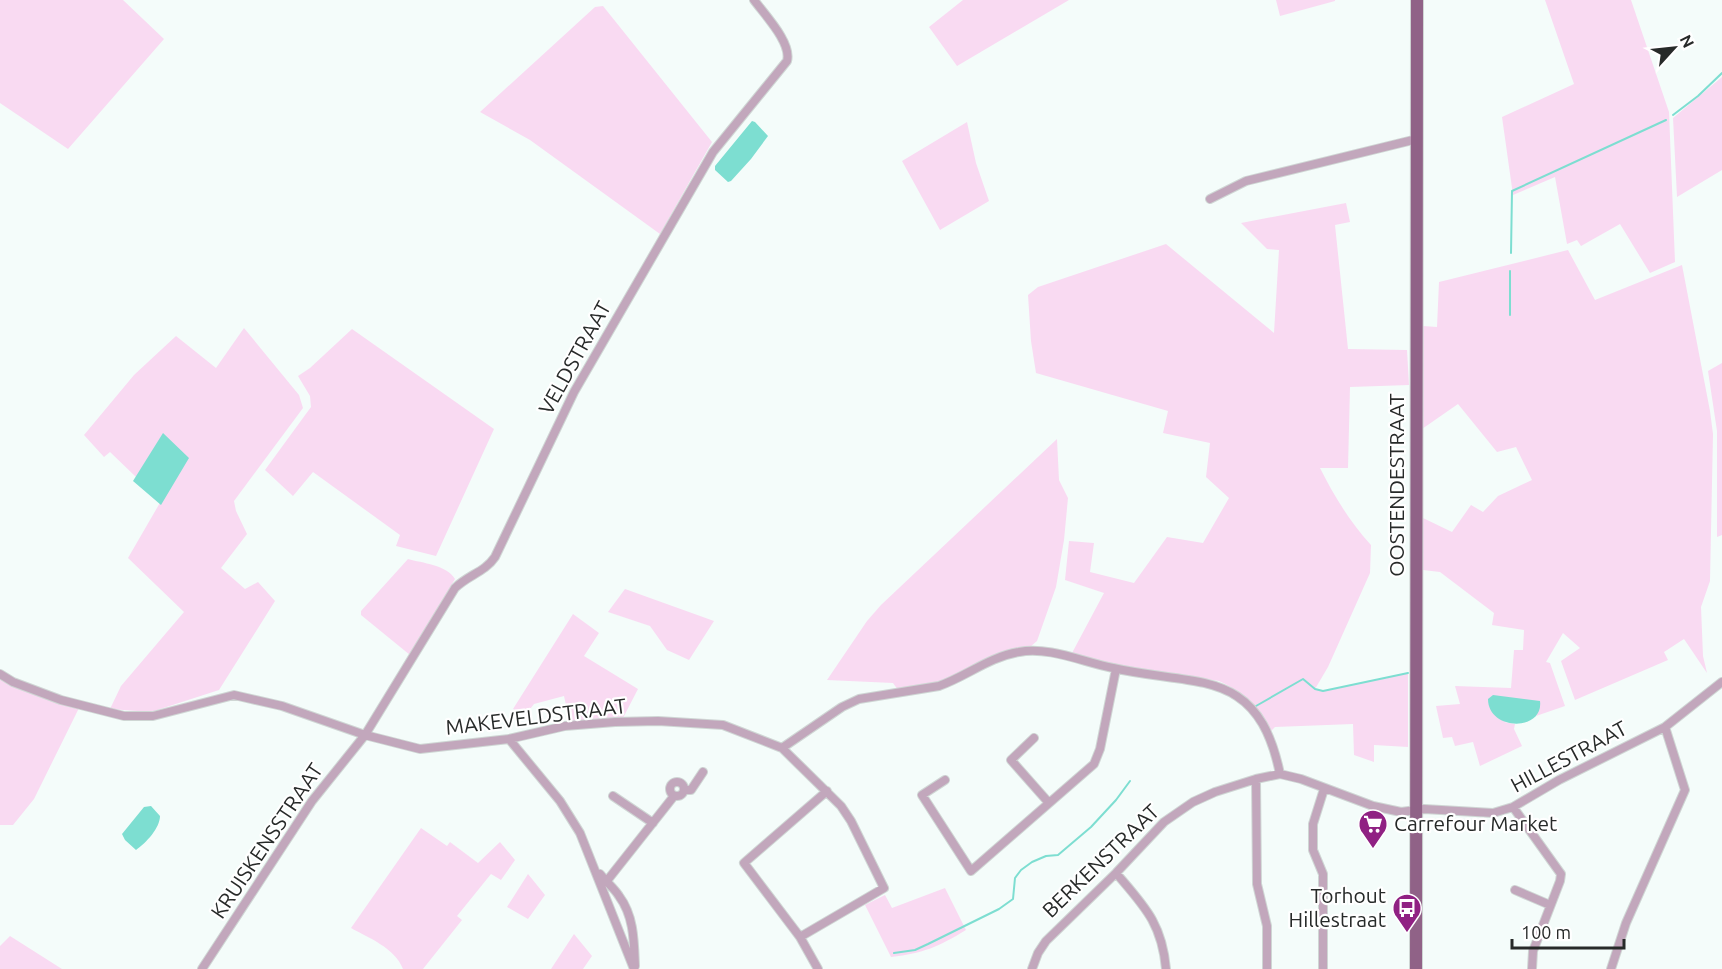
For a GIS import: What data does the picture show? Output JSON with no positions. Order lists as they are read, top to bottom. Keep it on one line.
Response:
{"streets":{"main road":["OOSTENDESTRAAT"],"street":["VELDSTRAAT","MAKEVELDSTRAAT","HILLESTRAAT","KRUISKENSSTRAAT","BERKENSTRAAT"]},"crossings":[["VELDSTRAAT","MAKEVELDSTRAAT"],["VELDSTRAAT","KRUISKENSSTRAAT"],["OOSTENDESTRAAT","HILLESTRAAT"],["MAKEVELDSTRAAT","KRUISKENSSTRAAT"]],"places":{"supermarket":["Carrefour Market"],"bus stop":["Torhout Hillestraat"]},"scale_bar":"100 m","north":"top right"}
